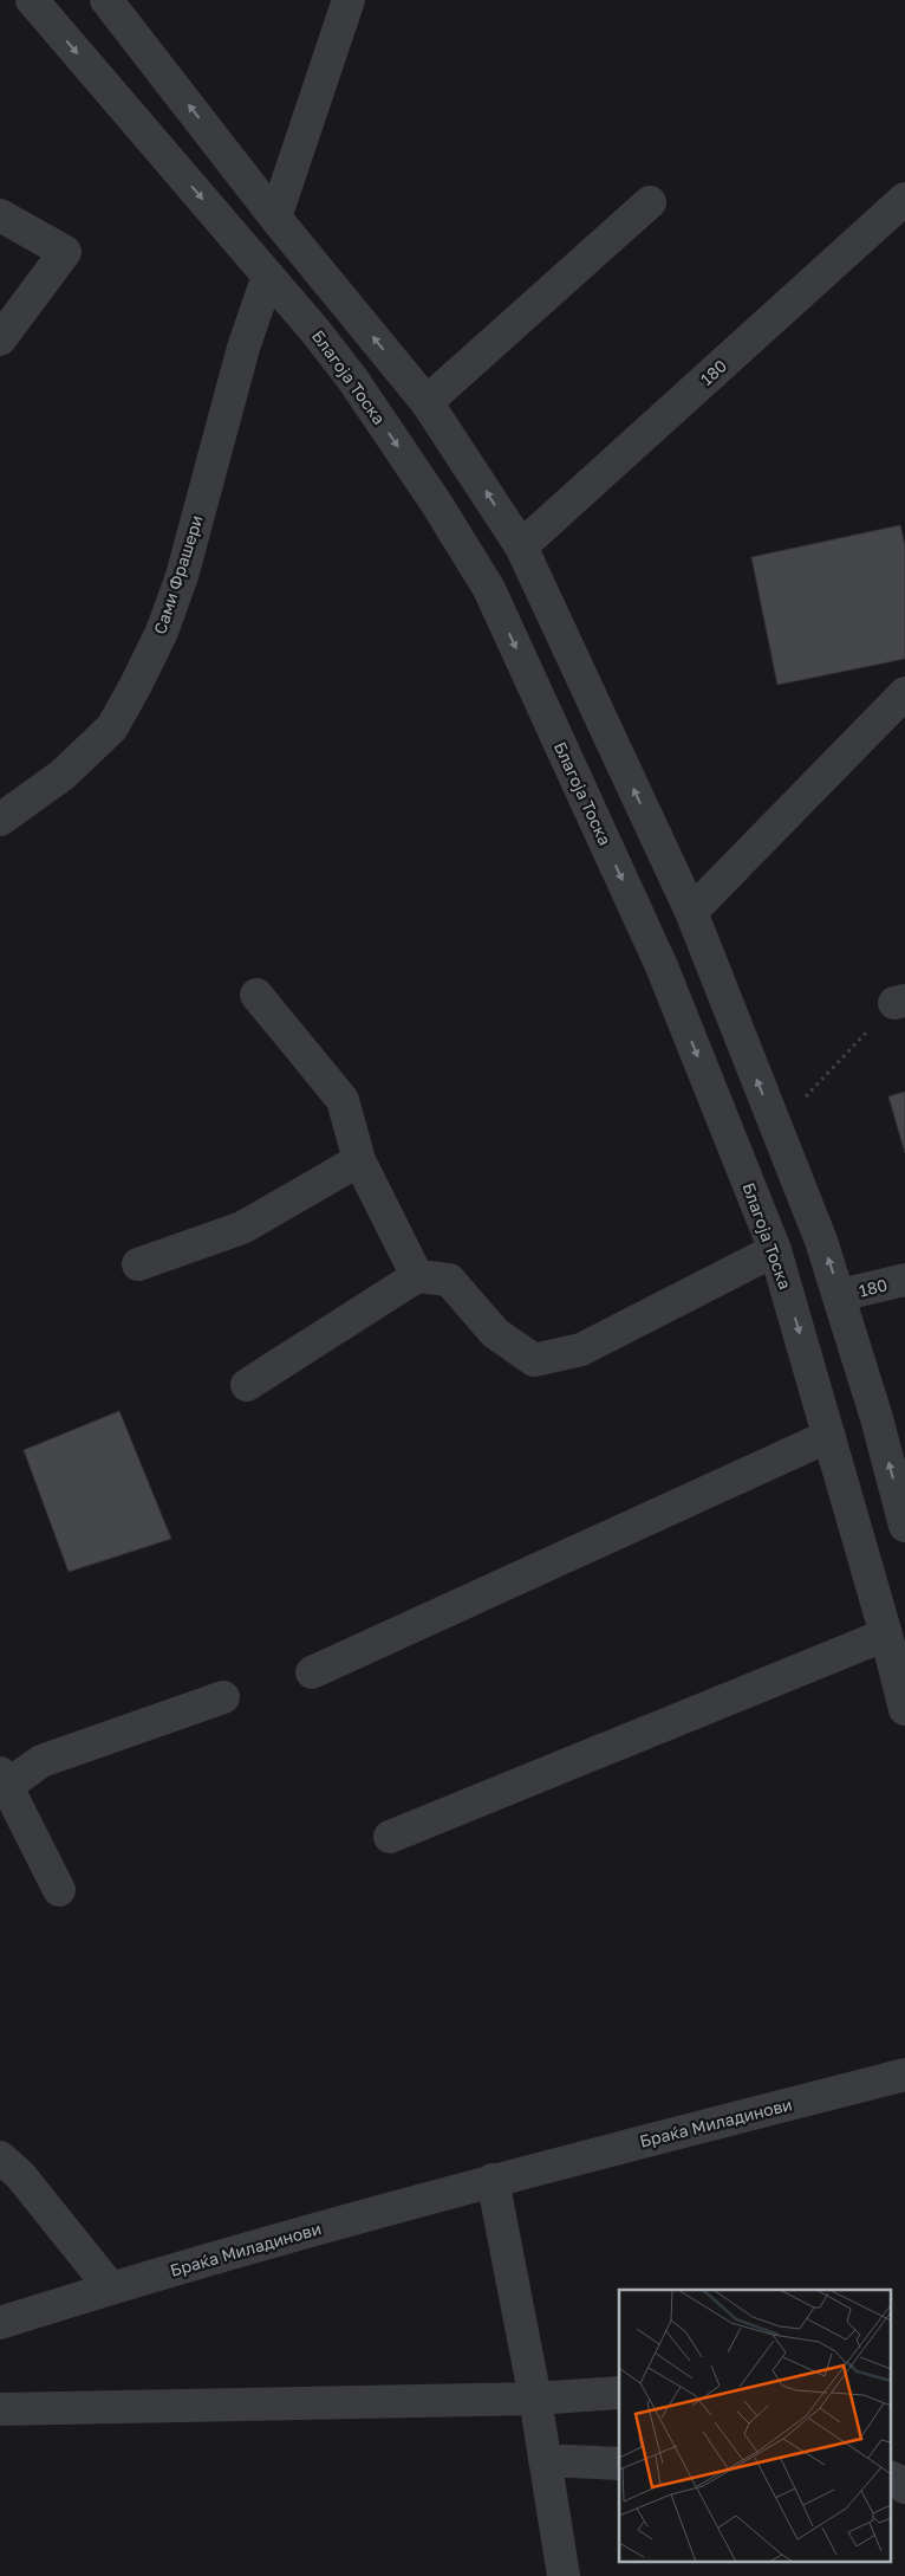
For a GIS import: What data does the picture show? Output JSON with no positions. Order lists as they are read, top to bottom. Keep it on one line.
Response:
{"streets":{"street":["180","Благоја Тоска","Сами Фрашери","Браќа Миладинови"]},"crossings":[["Благоја Тоска","Сами Фрашери"]]}
